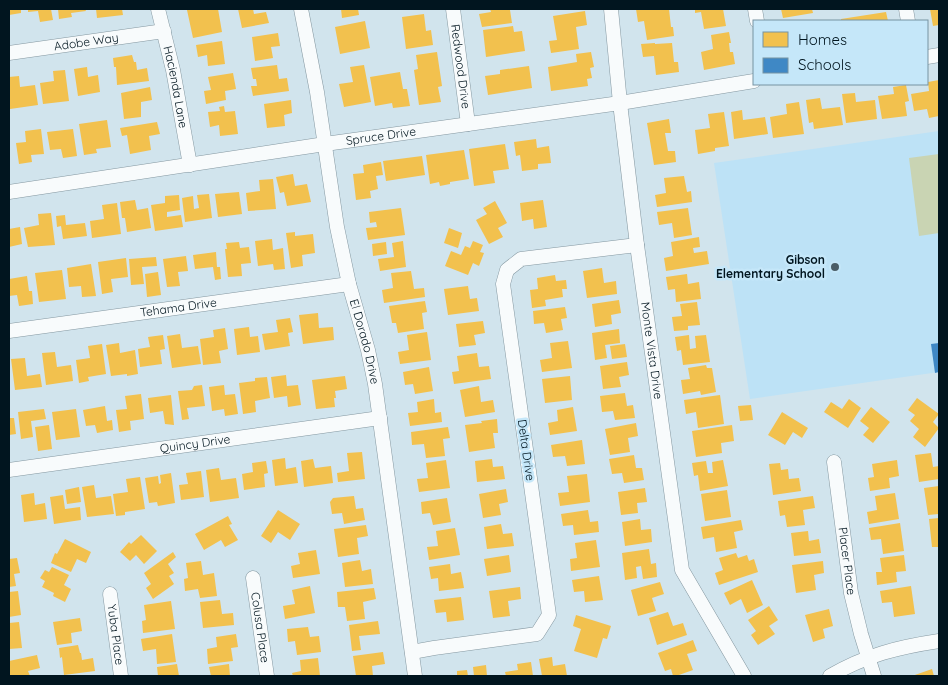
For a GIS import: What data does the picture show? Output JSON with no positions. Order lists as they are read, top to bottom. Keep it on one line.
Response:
{"streets":{"street":["Adobe Way","Redwood Drive","Hacienda Lane","Spruce Drive","Tehama Drive","El Dorado Drive","Monte Vista Drive","Quincy Drive","Delta Drive","Placer Place","Colusa Place","Yuba Place"]},"crossings":[["Adobe Way","Hacienda Lane"],["Redwood Drive","Spruce Drive"],["Hacienda Lane","Spruce Drive"],["Spruce Drive","El Dorado Drive"],["Spruce Drive","Monte Vista Drive"],["Tehama Drive","El Dorado Drive"],["El Dorado Drive","Quincy Drive"],["El Dorado Drive","Delta Drive"],["Monte Vista Drive","Delta Drive"]],"places":["Gibson Elementary School"],"legend":["Homes","Schools"]}
